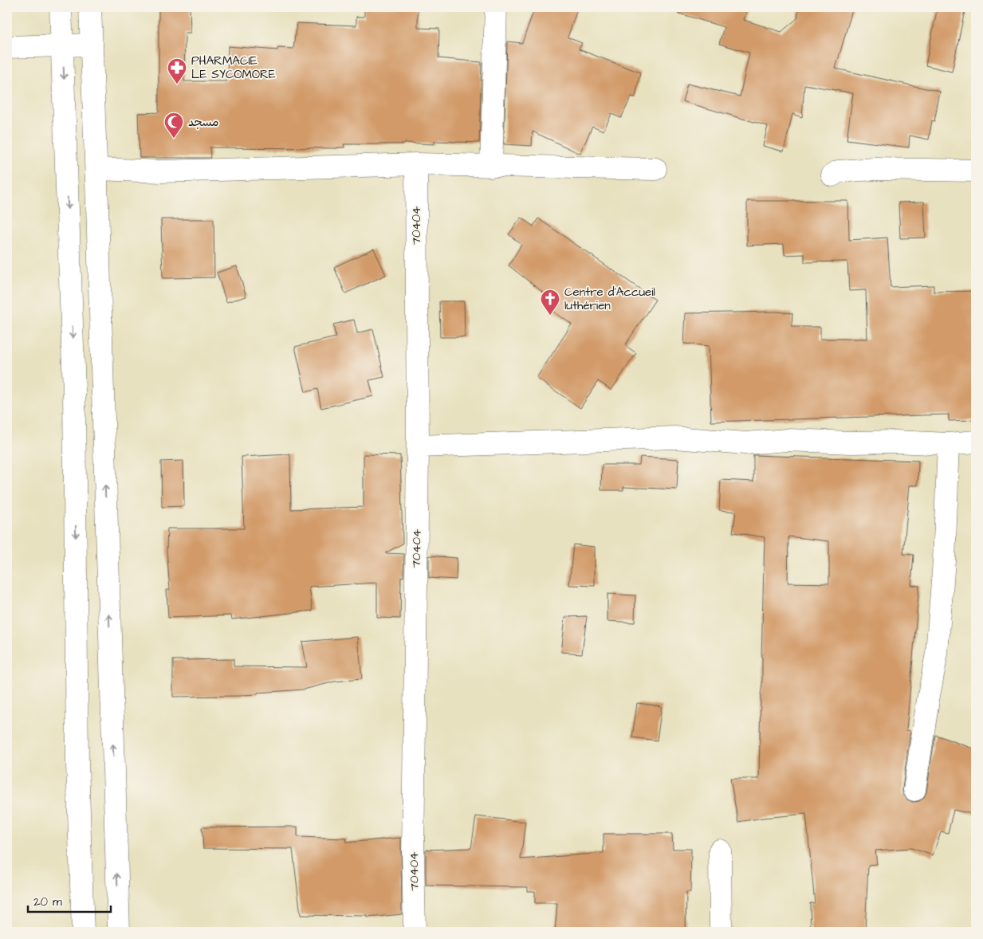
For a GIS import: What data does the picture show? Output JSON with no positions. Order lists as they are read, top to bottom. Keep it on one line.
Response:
{"streets":{"street":["70404"]},"places":{"pharmacy":["PHARMACIE LE SYCOMORE"],"mosque":["مسجد"],"church":["Centre d'Accueil luthérien"]},"scale_bar":"20 m"}
